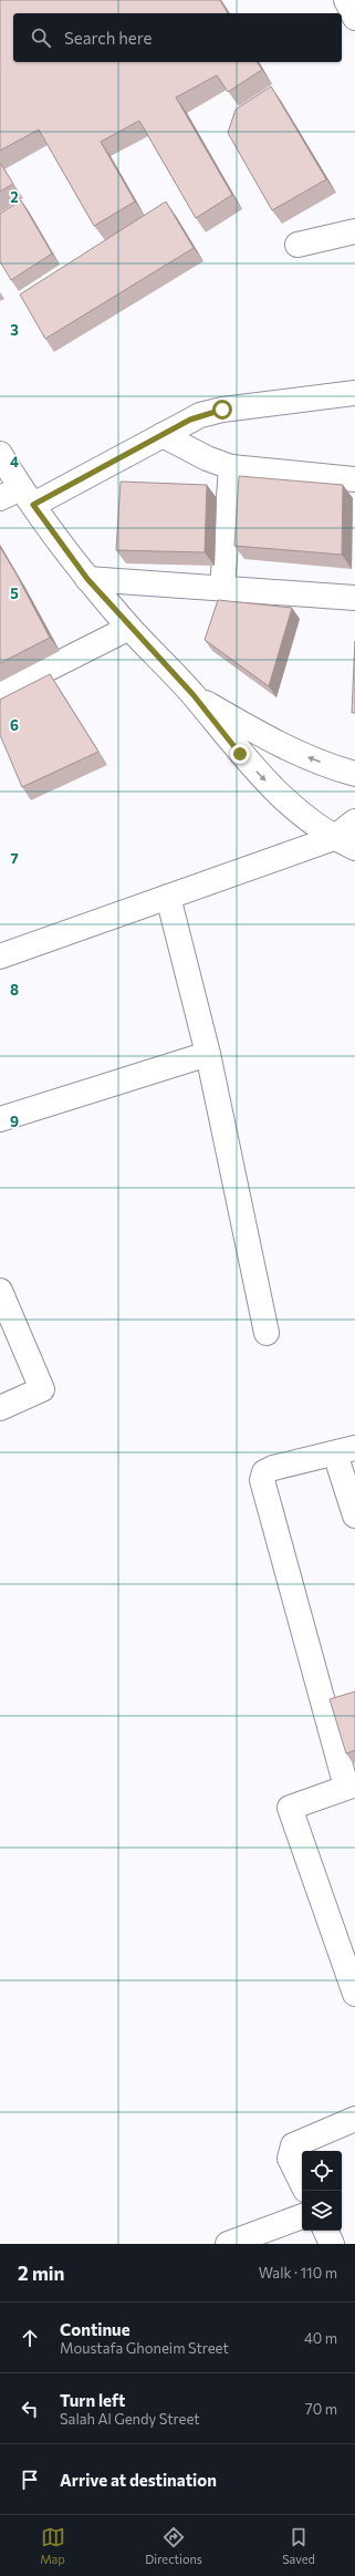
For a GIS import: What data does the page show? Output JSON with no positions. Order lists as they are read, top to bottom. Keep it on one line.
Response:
{"page":{"search":"Search here","heading":["2 min","Walk · 110 m"],"list":[["Continue","Moustafa Ghoneim Street","40 m"],["Turn left","Salah Al Gendy Street","70 m"],"Arrive at destination"],"nav":["Map","Directions","Saved"]},"grid":{"rows":["2","3","4","5","6","7","8","9"]}}
